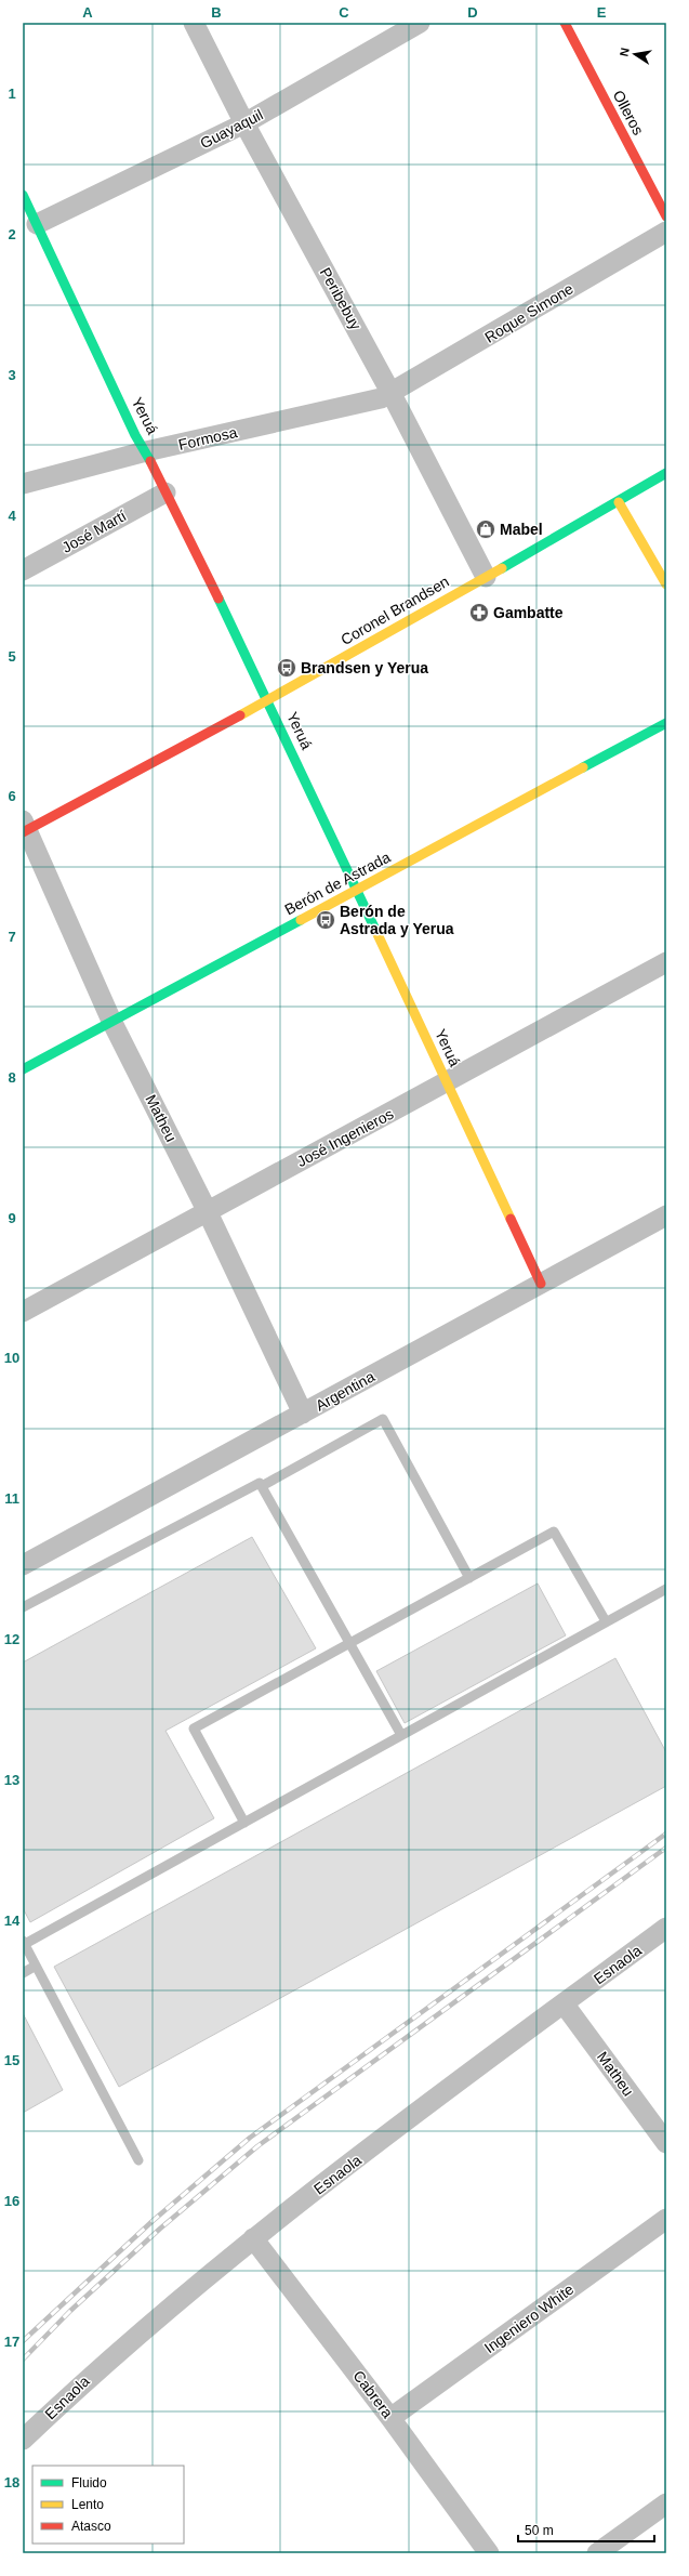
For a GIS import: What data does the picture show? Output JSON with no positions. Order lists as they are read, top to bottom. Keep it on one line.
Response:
{"streets":{"street":["Olleros","Guayaquil","Peribebuy","Roque Simone","Yeruá","Formosa","José Martí","Coronel Brandsen","Berón de Astrada","Matheu","José Ingenieros","Argentina","Esnaola","Ingeniero White","Cabrera"]},"crossings":[["Guayaquil","Peribebuy"],["Guayaquil","Yeruá"],["Peribebuy","Roque Simone"],["Peribebuy","Formosa"],["Peribebuy","Coronel Brandsen"],["Roque Simone","Formosa"],["Yeruá","Formosa"],["Yeruá","José Martí"],["Yeruá","Coronel Brandsen"],["Yeruá","Berón de Astrada"],["Yeruá","José Ingenieros"],["Yeruá","Argentina"],["Coronel Brandsen","Matheu"],["Berón de Astrada","Matheu"],["Matheu","José Ingenieros"],["Matheu","Argentina"],["Matheu","Esnaola"],["Esnaola","Cabrera"],["Ingeniero White","Cabrera"]],"places":{"shop":["Mabel"],"pharmacy":["Gambatte"],"bus stop":["Brandsen y Yerua","Berón de Astrada y Yerua"]},"legend":["Fluido","Lento","Atasco"],"scale_bar":"50 m","north":"left","grid":{"columns":["A","B","C","D","E"],"rows":["1","2","3","4","5","6","7","8","9","10","11","12","13","14","15","16","17","18"]}}
